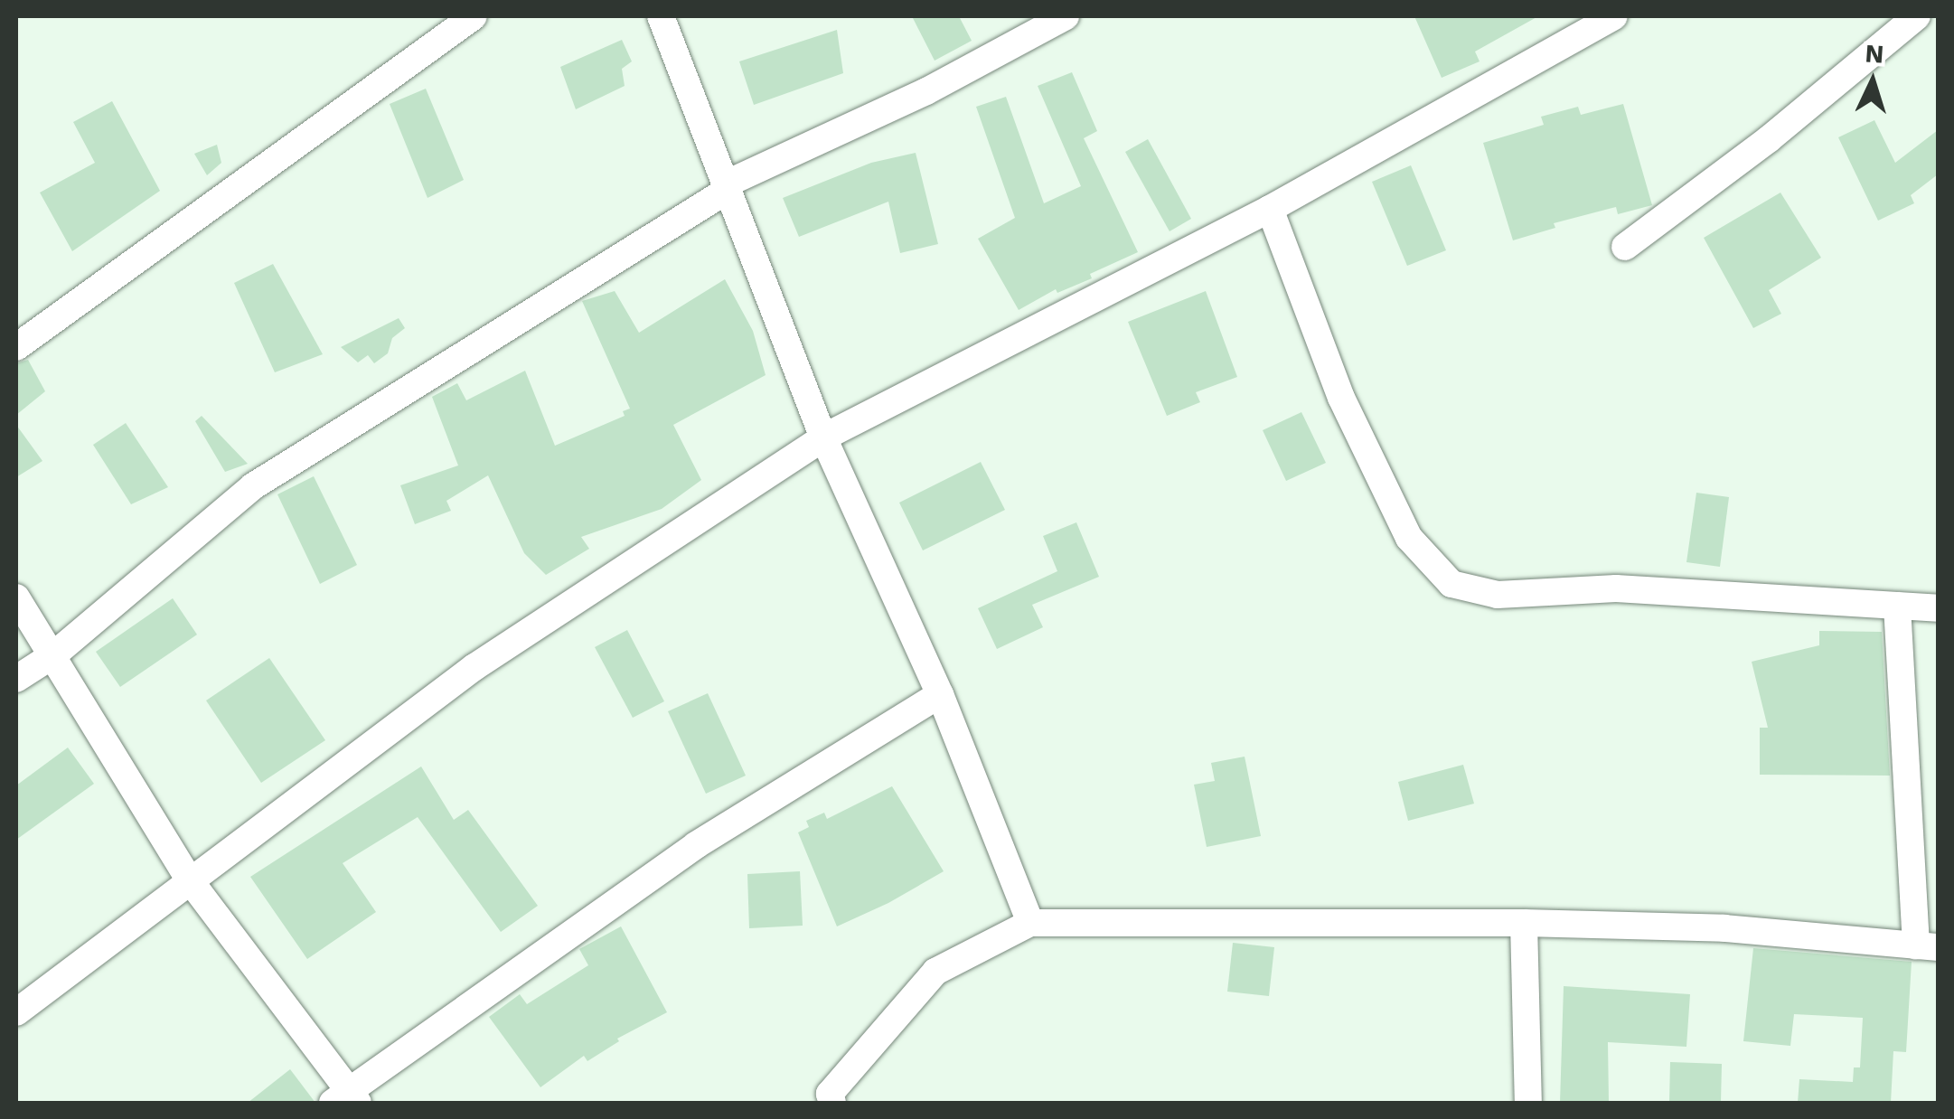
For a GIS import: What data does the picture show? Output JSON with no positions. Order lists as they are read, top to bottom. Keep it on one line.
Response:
{"north":"top"}
